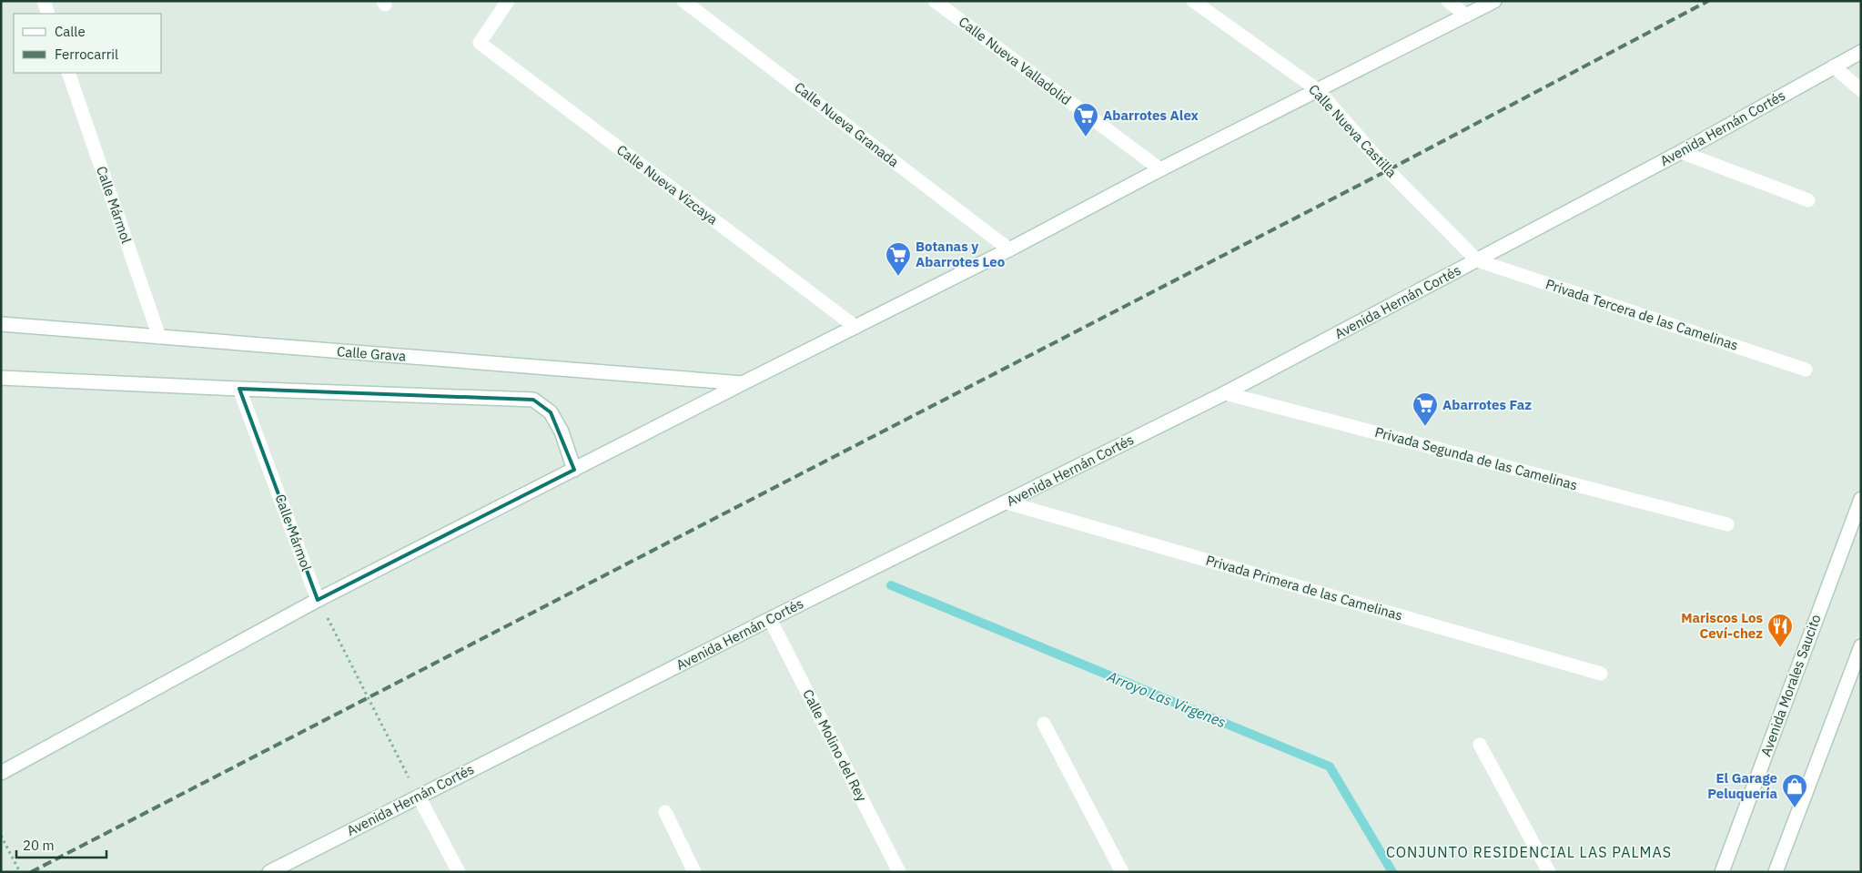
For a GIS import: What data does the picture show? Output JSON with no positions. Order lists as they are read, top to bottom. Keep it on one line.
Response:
{"streets":{"main road":["Calle Nueva Valladolid","Calle Nueva Granada","Avenida Hernán Cortés","Calle Nueva Castilla","Calle Nueva Vizcaya","Calle Mármol","Privada Tercera de las Camelinas","Calle Grava","Privada Segunda de las Camelinas","Privada Primera de las Camelinas","Avenida Morales Saucito","Calle Molino del Rey"]},"crossings":[["Avenida Hernán Cortés","Calle Nueva Castilla"],["Avenida Hernán Cortés","Privada Tercera de las Camelinas"],["Avenida Hernán Cortés","Privada Segunda de las Camelinas"],["Avenida Hernán Cortés","Privada Primera de las Camelinas"],["Avenida Hernán Cortés","Calle Molino del Rey"],["Calle Nueva Castilla","Privada Tercera de las Camelinas"],["Calle Mármol","Calle Grava"]],"districts":["CONJUNTO RESIDENCIAL LAS PALMAS"],"water":["Arroyo Las Virgenes"],"places":{"supermarket":["Abarrotes Alex","Botanas y Abarrotes Leo","Abarrotes Faz"],"restaurant":["Mariscos Los Ceví-chez"],"shop":["El Garage Peluquería"]},"legend":["Calle","Ferrocarril"],"scale_bar":"20 m"}
